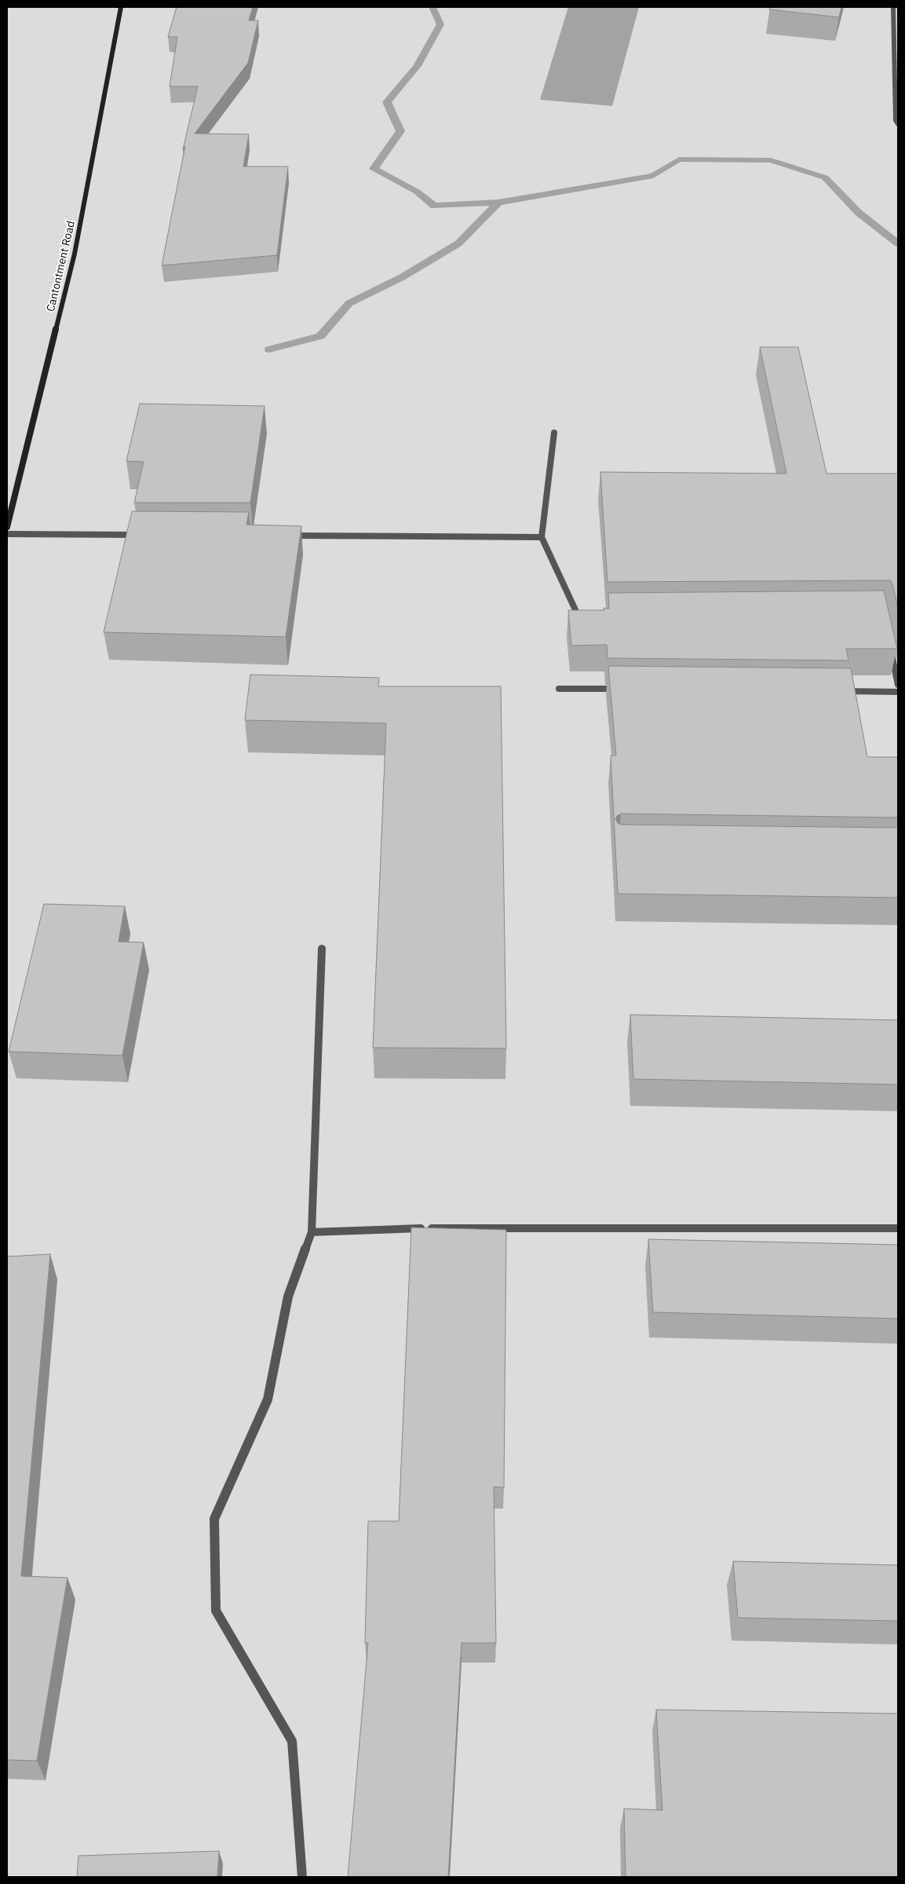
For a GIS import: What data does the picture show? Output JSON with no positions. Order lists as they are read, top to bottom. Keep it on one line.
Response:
{"streets":{"street":["Cantontment Road"]}}
